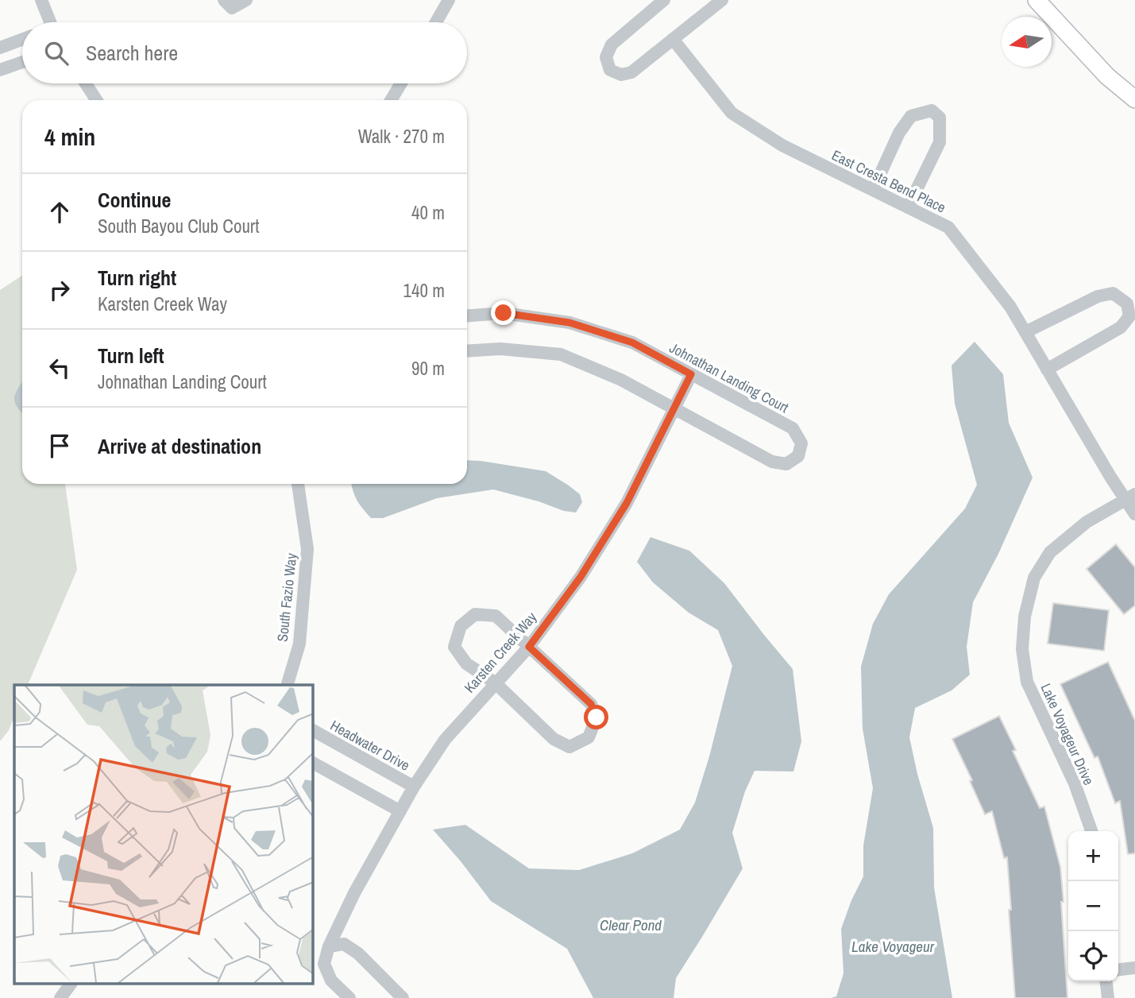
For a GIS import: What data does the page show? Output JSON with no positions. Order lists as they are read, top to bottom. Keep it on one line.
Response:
{"streets":{"street":["East Cresta Bend Place","Johnathan Landing Court","South Fazio Way","Karsten Creek Way","Lake Voyageur Drive","Headwater Drive"]},"crossings":[["East Cresta Bend Place","Lake Voyageur Drive"],["Johnathan Landing Court","Karsten Creek Way"],["Karsten Creek Way","Headwater Drive"]],"water":["Clear Pond","Lake Voyageur"],"north":"left","page":{"search":"Search here","heading":["4 min","Walk · 270 m"],"list":[["Continue","South Bayou Club Court","40 m"],["Turn right","Karsten Creek Way","140 m"],["Turn left","Johnathan Landing Court","90 m"],"Arrive at destination"],"map_buttons":["+","−"]}}
